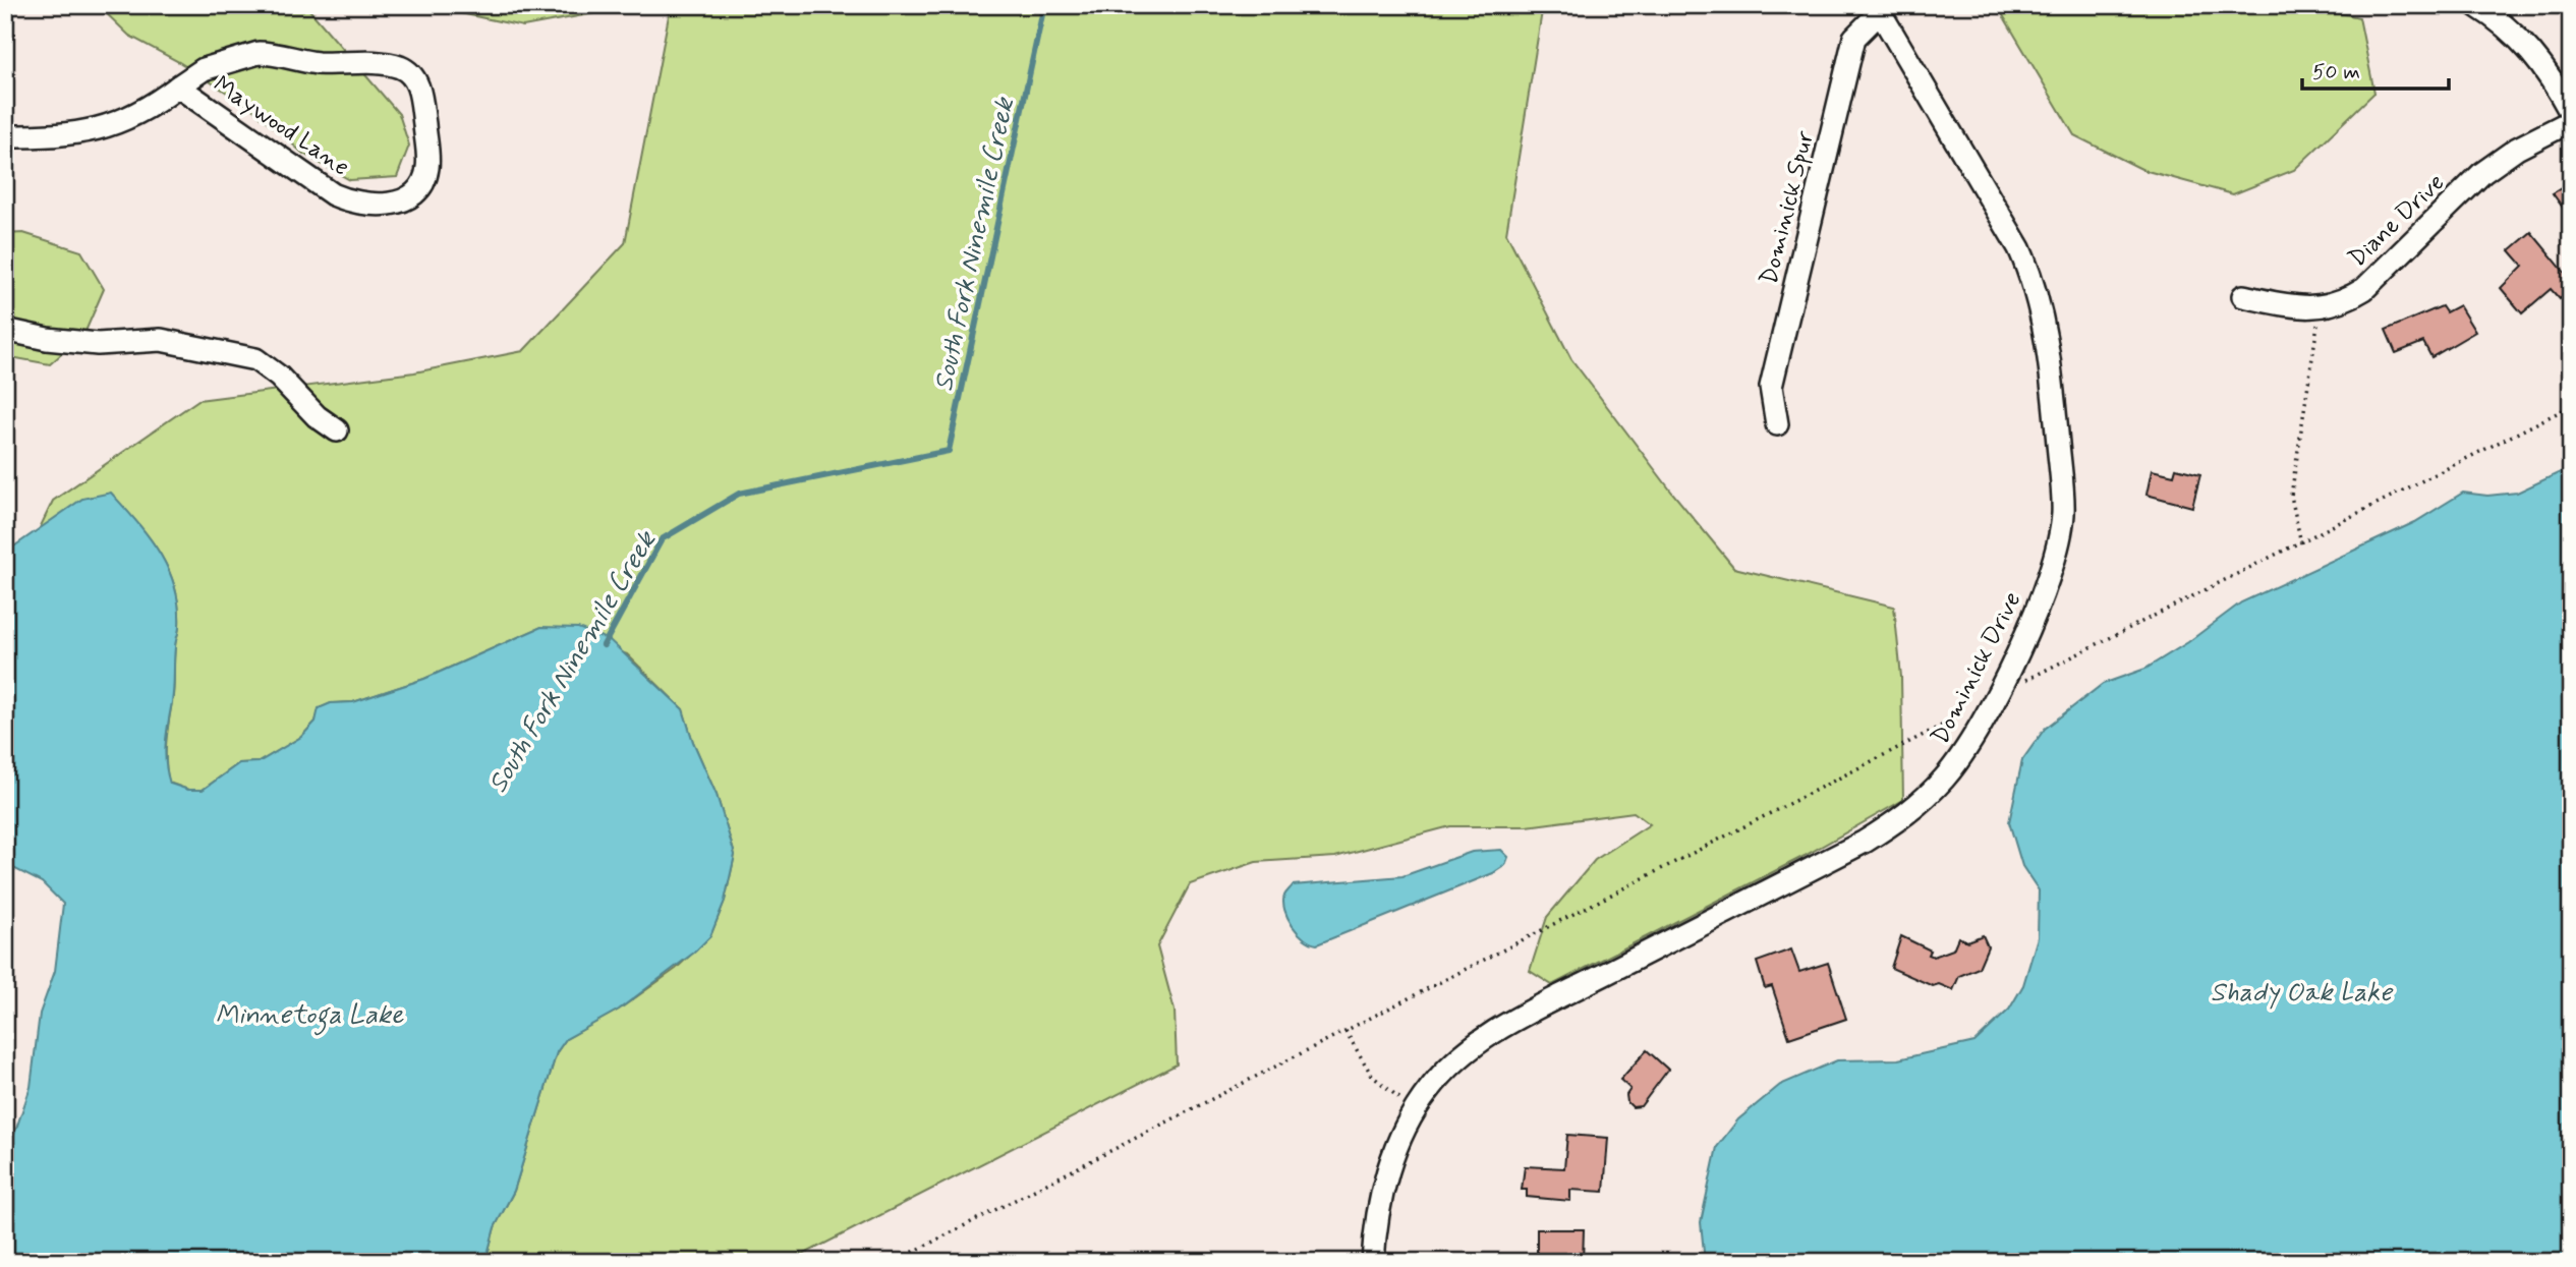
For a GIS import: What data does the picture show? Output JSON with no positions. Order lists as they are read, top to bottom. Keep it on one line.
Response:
{"streets":{"street":["Maywood Lane","Dominick Spur","Diane Drive","Dominick Drive"]},"crossings":[["Dominick Spur","Dominick Drive"]],"water":["South Fork Ninemile Creek","Shady Oak Lake","Minnetoga Lake"],"scale_bar":"50 m"}
